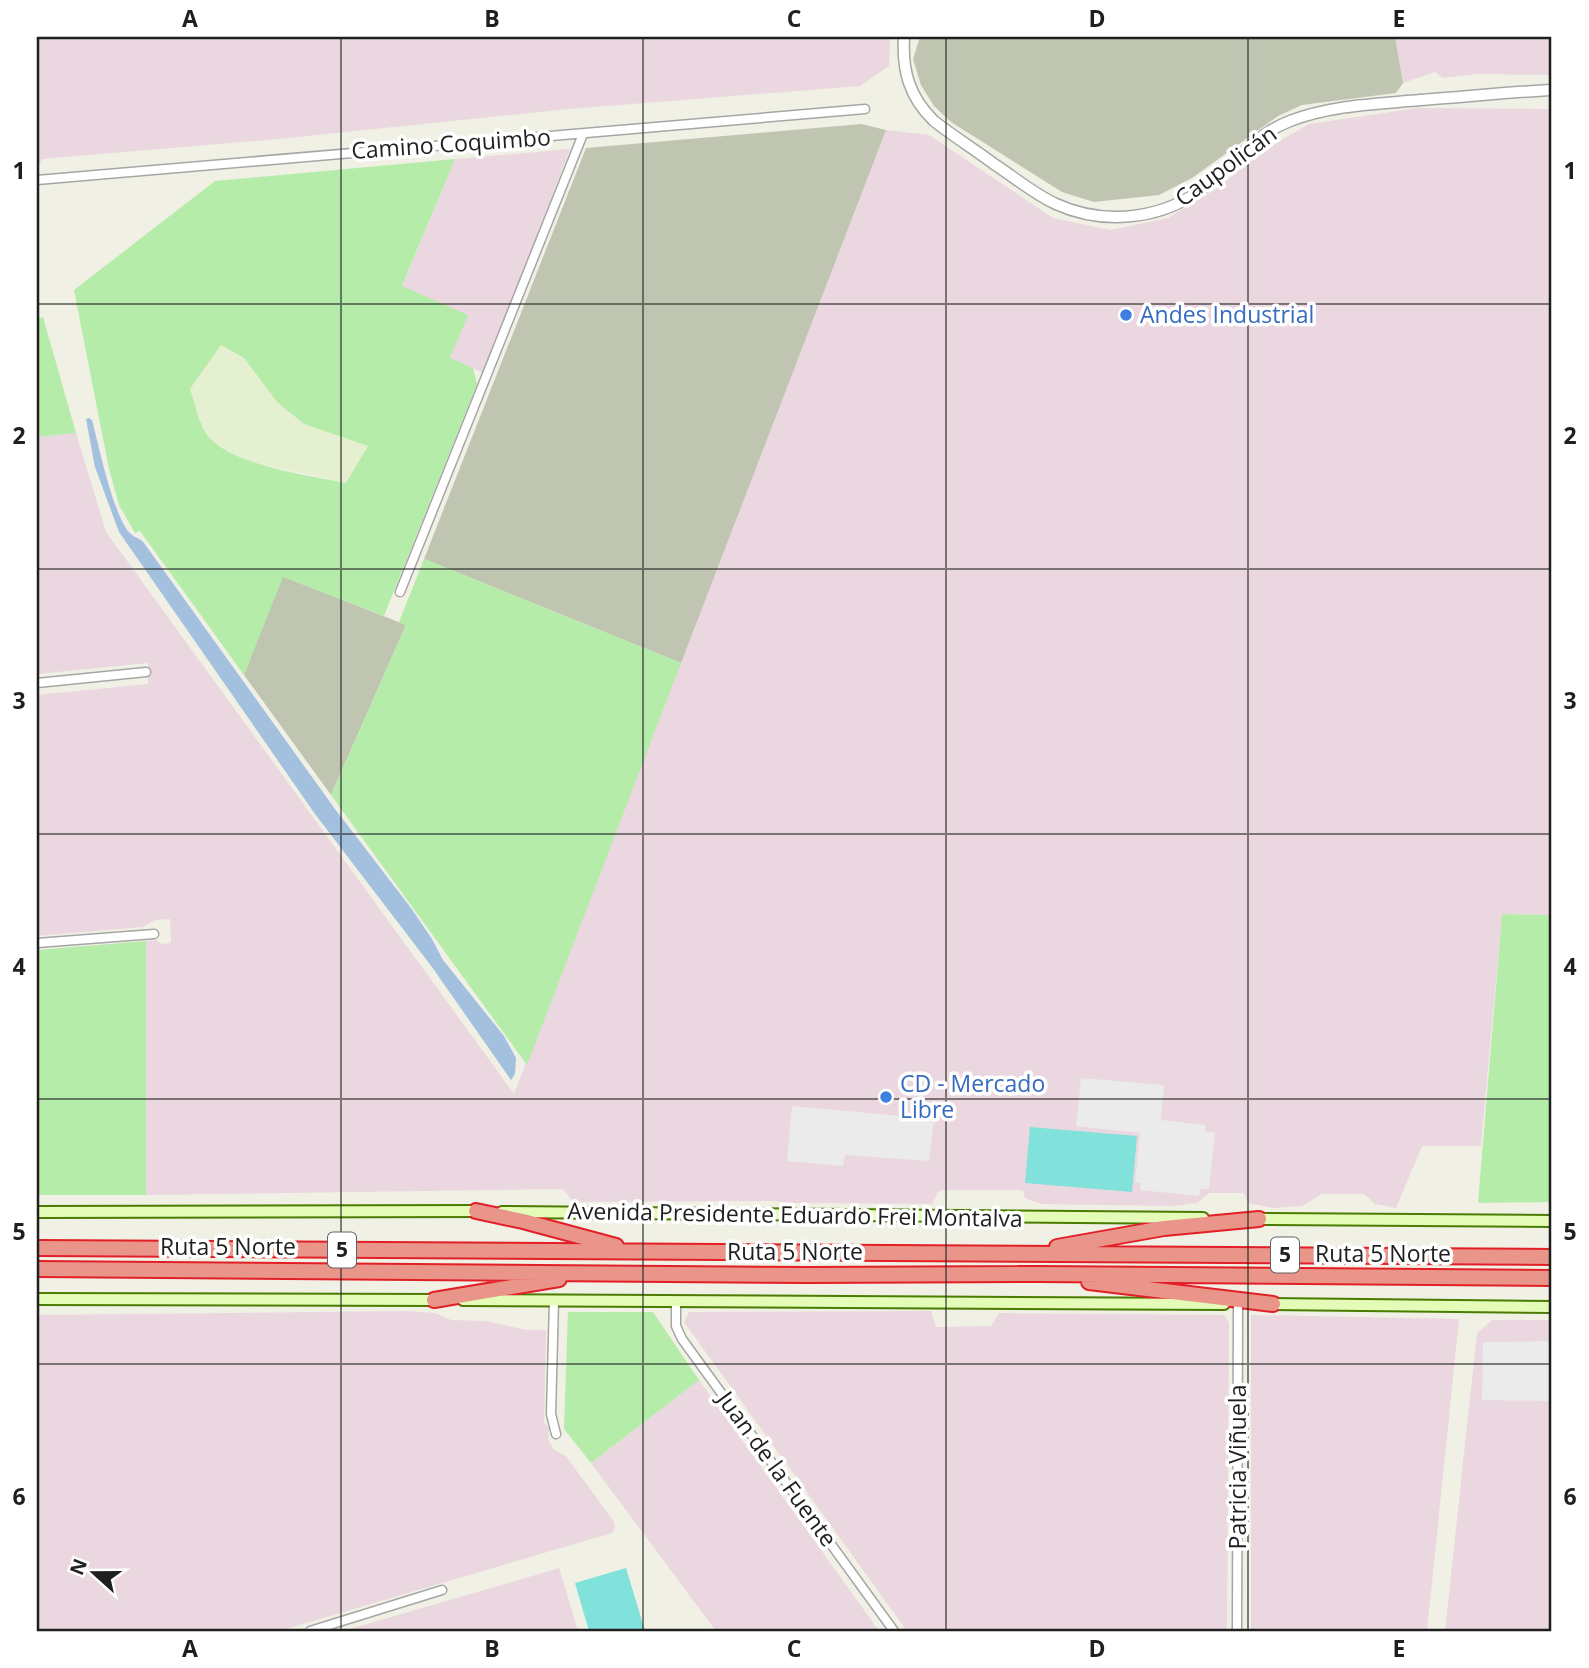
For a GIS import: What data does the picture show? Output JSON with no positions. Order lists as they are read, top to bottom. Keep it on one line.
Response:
{"streets":{"highway":["Ruta 5 Norte","5"],"main road":["Avenida Presidente Eduardo Frei Montalva"],"street":["Camino Coquimbo","Caupolicán","Patricia Viñuela","Juan de la Fuente"]},"places":["Andes Industrial","CD - Mercado Libre"],"north":"left","grid":{"columns":["A","B","C","D","E"],"rows":["1","2","3","4","5","6"]}}
